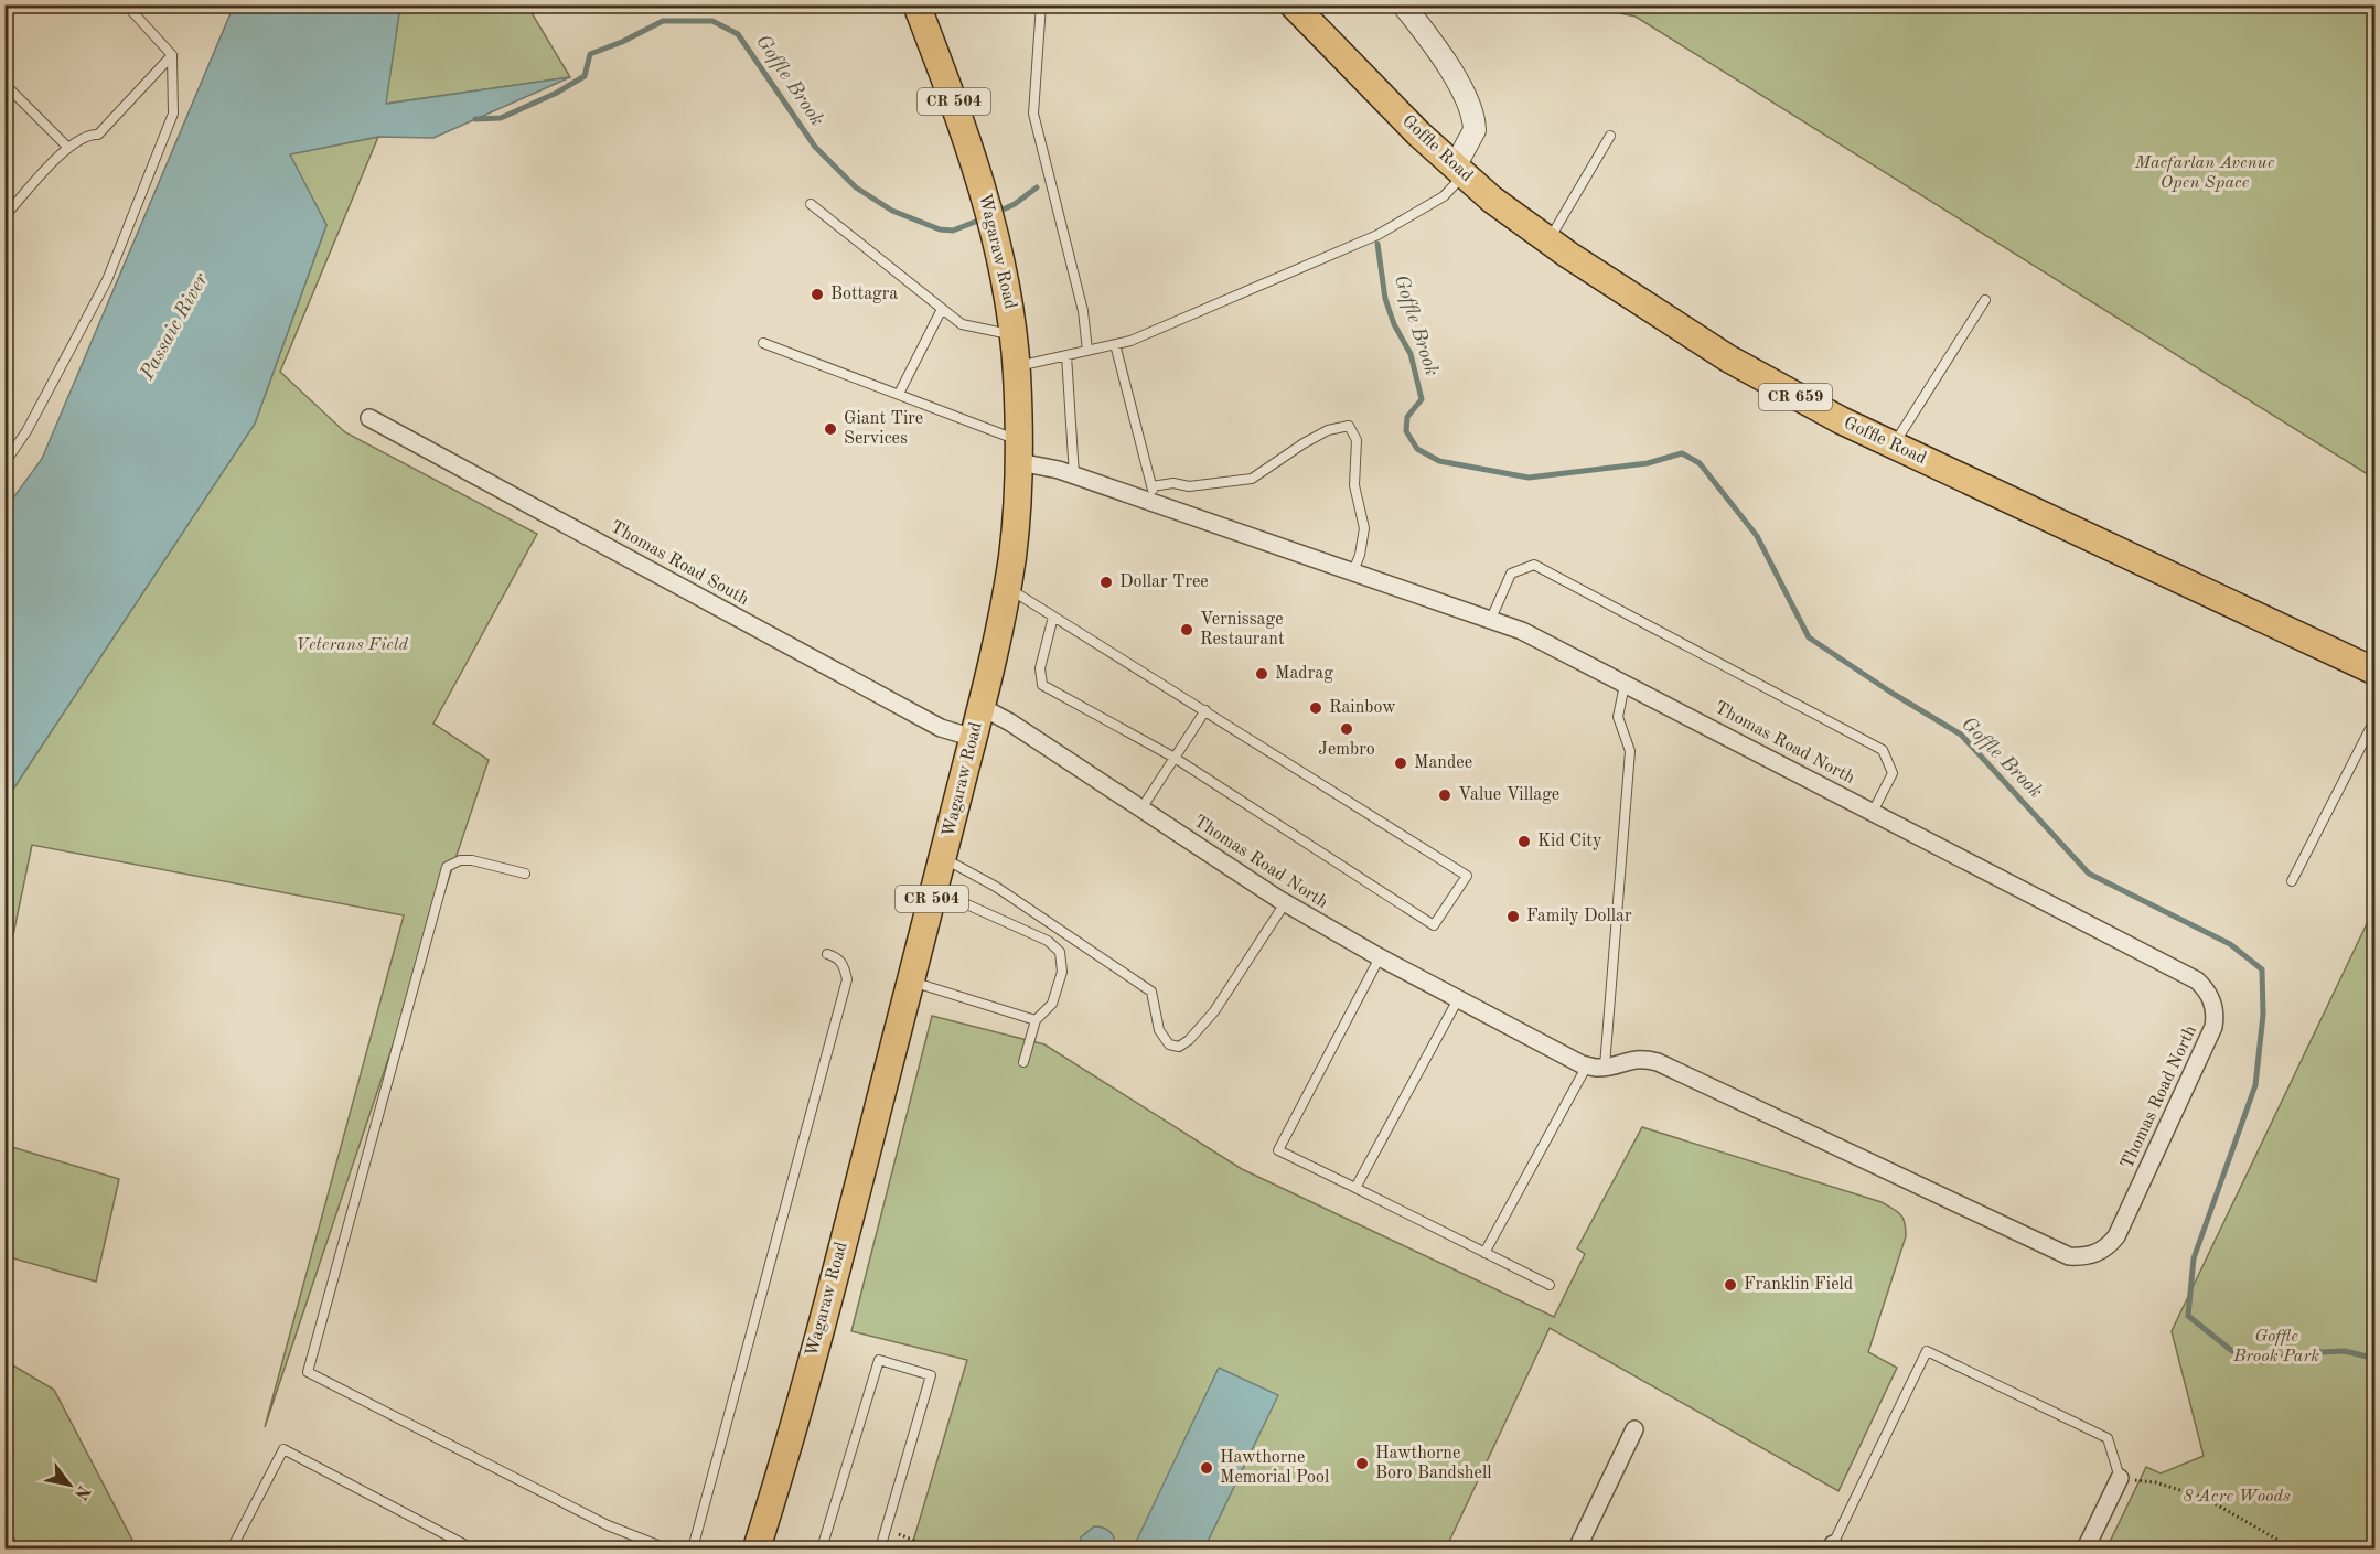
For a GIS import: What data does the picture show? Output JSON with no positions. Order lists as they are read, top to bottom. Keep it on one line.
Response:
{"streets":{"main road":["CR 504","Goffle Road","Wagaraw Road","CR 659"],"street":["Thomas Road South","Thomas Road North"]},"crossings":[["Wagaraw Road","Thomas Road South"],["Wagaraw Road","Thomas Road North"]],"water":["Goffle Brook","Passaic River"],"parks":["Macfarlan Avenue Open Space","Veterans Field","Goffle Brook Park","8 Acre Woods"],"places":["Bottagra","Giant Tire Services","Dollar Tree","Vernissage Restaurant","Madrag","Rainbow","Jembro","Mandee","Value Village","Kid City","Family Dollar","Franklin Field","Hawthorne Boro Bandshell","Hawthorne Memorial Pool"],"north":"bottom right"}
